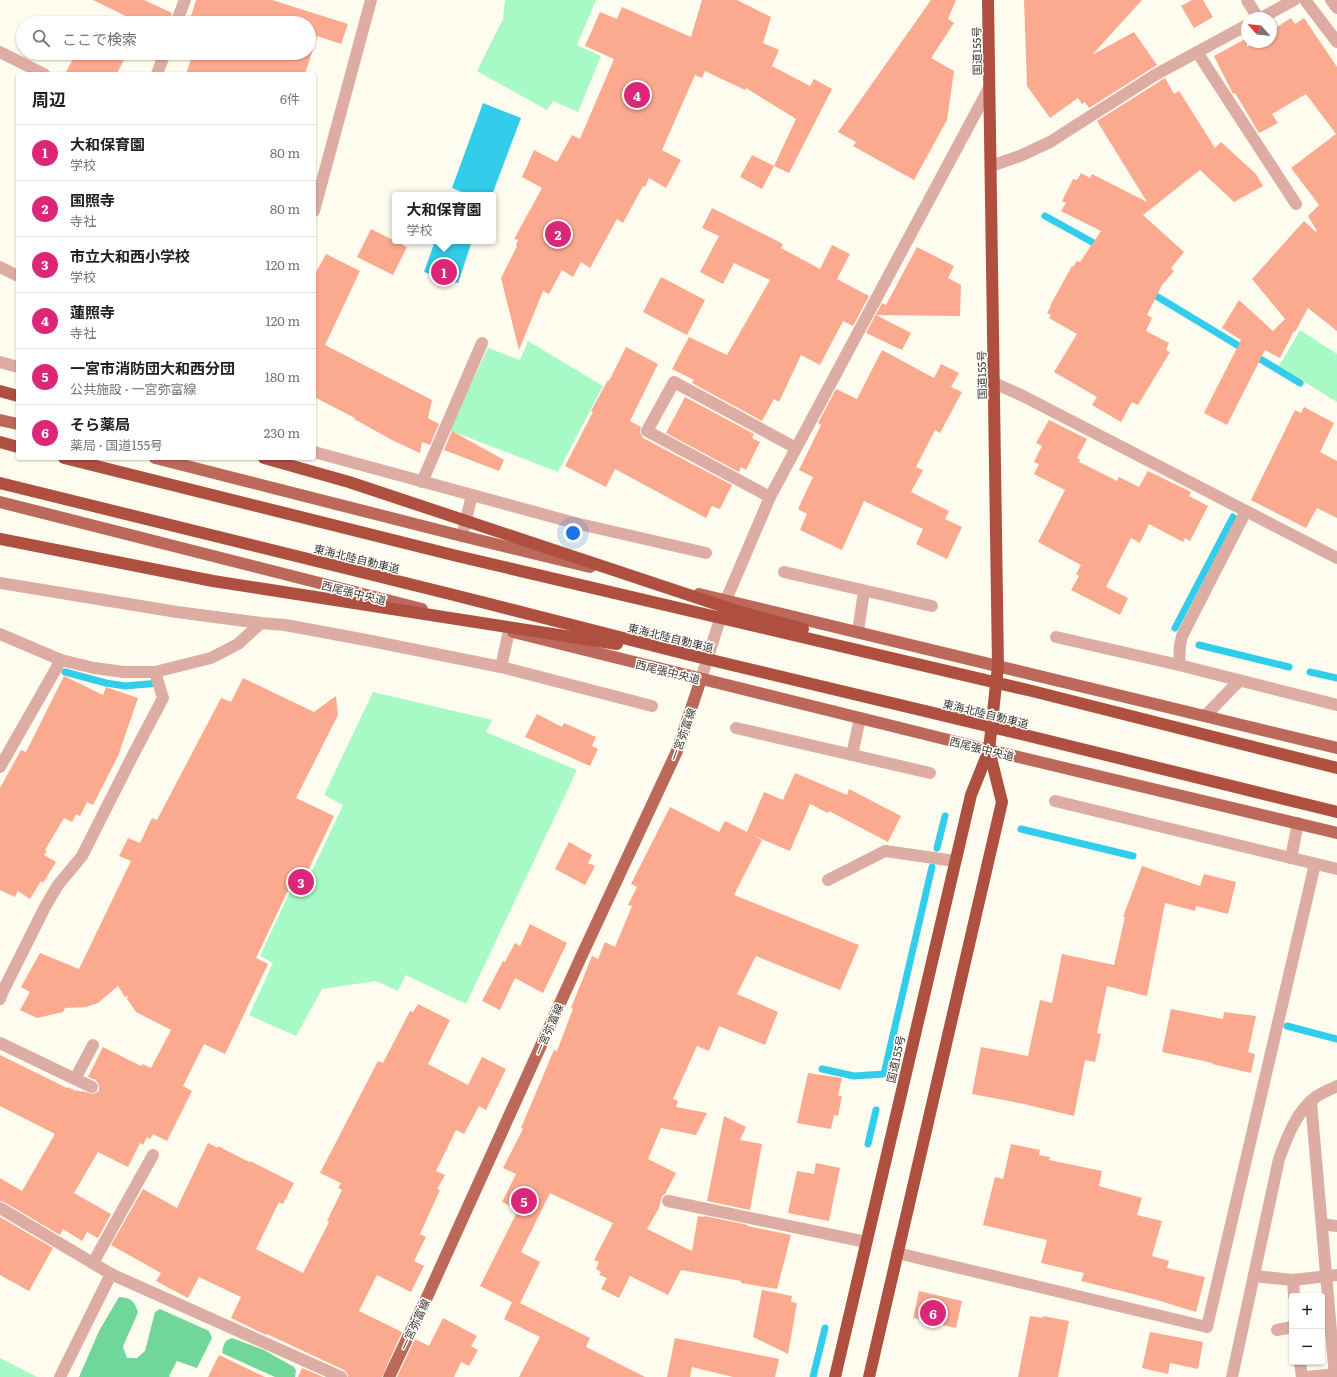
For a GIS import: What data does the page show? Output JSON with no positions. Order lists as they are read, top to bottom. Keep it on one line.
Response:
{"streets":{"highway":["国道155号","東海北陸自動車道"],"main road":["西尾張中央道","一宮弥富線"]},"crossings":[["国道155号","西尾張中央道"],["西尾張中央道","一宮弥富線"]],"north":"top left","page":{"search":"ここで検索","heading":["周辺","6件"],"pins":["4","2","1","3","5","6"],"list":[{"mark":"1","name":"大和保育園","note":"学校","value":"80 m"},{"mark":"2","name":"国照寺","note":"寺社","value":"80 m"},{"mark":"3","name":"市立大和西小学校","note":"学校","value":"120 m"},{"mark":"4","name":"蓮照寺","note":"寺社","value":"120 m"},{"mark":"5","name":"一宮市消防団大和西分団","note":"公共施設 · 一宮弥富線","value":"180 m"},{"mark":"6","name":"そら薬局","note":"薬局 · 国道155号","value":"230 m"}],"popup":["大和保育園","学校"],"map_buttons":["+","−"]}}
